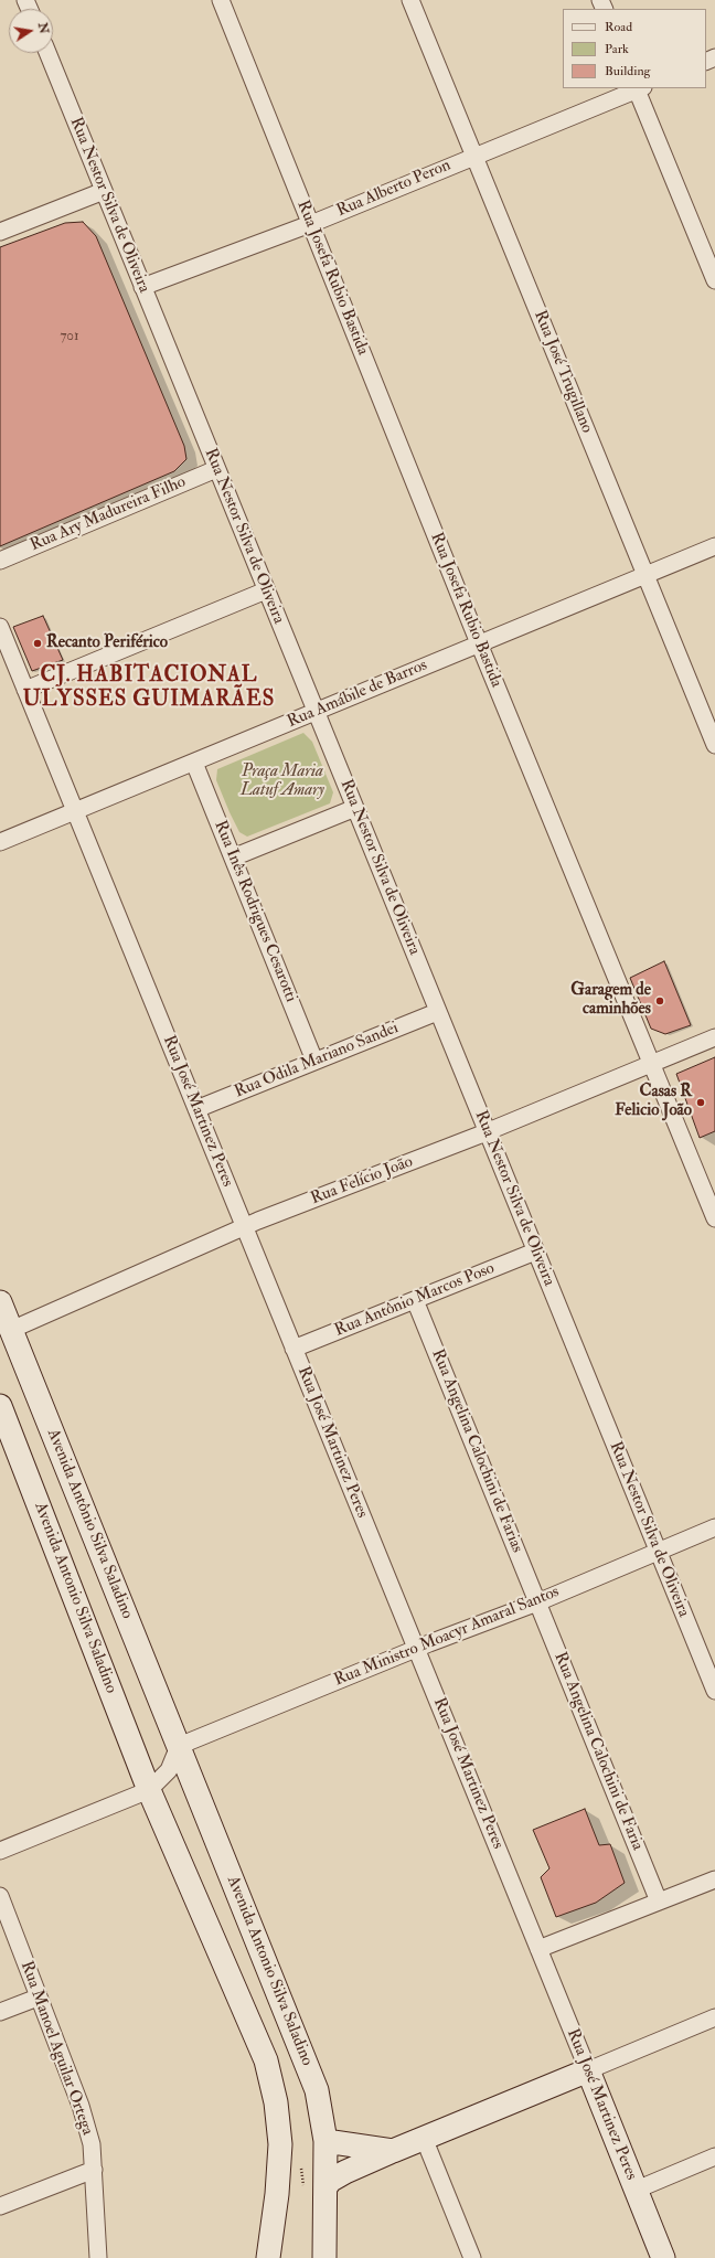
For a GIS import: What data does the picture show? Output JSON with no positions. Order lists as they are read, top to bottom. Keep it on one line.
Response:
{"streets":{"main road":["Rua José Martinez Peres","Avenida Antônio Silva Saladino","Avenida Antonio Silva Saladino"],"street":["Rua Alberto Peron","Rua Nestor Silva de Oliveira","Rua Josefa Rubio Bastida","Rua José Trugillano","Rua Ary Madureira Filho","Rua Amábile de Barros","Rua Inês Rodrigues Cesarotti","Rua Odila Mariano Sandei","Rua Felício João","Rua Antônio Marcos Poso","Rua Angelina Calochini de Farias","Rua Ministro Moacyr Amaral Santos","Rua Angelina Calochini de Faria","Rua Manoel Aguilar Ortega"]},"crossings":[["Rua Alberto Peron","Rua Nestor Silva de Oliveira"],["Rua Alberto Peron","Rua Josefa Rubio Bastida"],["Rua Alberto Peron","Rua José Trugillano"],["Rua Nestor Silva de Oliveira","Rua Ary Madureira Filho"],["Rua Nestor Silva de Oliveira","Rua Amábile de Barros"],["Rua Nestor Silva de Oliveira","Rua Odila Mariano Sandei"],["Rua Nestor Silva de Oliveira","Rua Felício João"],["Rua Nestor Silva de Oliveira","Rua Antônio Marcos Poso"],["Rua Nestor Silva de Oliveira","Rua Ministro Moacyr Amaral Santos"],["Rua Josefa Rubio Bastida","Rua Amábile de Barros"],["Rua Josefa Rubio Bastida","Rua Felício João"],["Rua José Trugillano","Rua Amábile de Barros"],["Rua Amábile de Barros","Rua Inês Rodrigues Cesarotti"],["Rua Amábile de Barros","Rua José Martinez Peres"],["Rua Inês Rodrigues Cesarotti","Rua Odila Mariano Sandei"],["Rua Odila Mariano Sandei","Rua José Martinez Peres"],["Rua José Martinez Peres","Rua Felício João"],["Rua José Martinez Peres","Rua Antônio Marcos Poso"],["Rua José Martinez Peres","Rua Ministro Moacyr Amaral Santos"],["Rua Felício João","Avenida Antônio Silva Saladino"],["Rua Antônio Marcos Poso","Rua Angelina Calochini de Farias"],["Rua Angelina Calochini de Farias","Rua Ministro Moacyr Amaral Santos"],["Rua Angelina Calochini de Farias","Rua Angelina Calochini de Faria"],["Avenida Antônio Silva Saladino","Avenida Antonio Silva Saladino"],["Avenida Antônio Silva Saladino","Rua Ministro Moacyr Amaral Santos"],["Avenida Antonio Silva Saladino","Rua Ministro Moacyr Amaral Santos"],["Rua Ministro Moacyr Amaral Santos","Rua Angelina Calochini de Faria"]],"districts":["CJ. HABITACIONAL ULYSSES GUIMARÃES"],"parks":["Praça Maria Latuf Amary"],"places":["Recanto Periférico","Garagem de caminhões","Casas R Felicio João"],"house_numbers":["701"],"legend":["Road","Park","Building"],"north":"right"}
